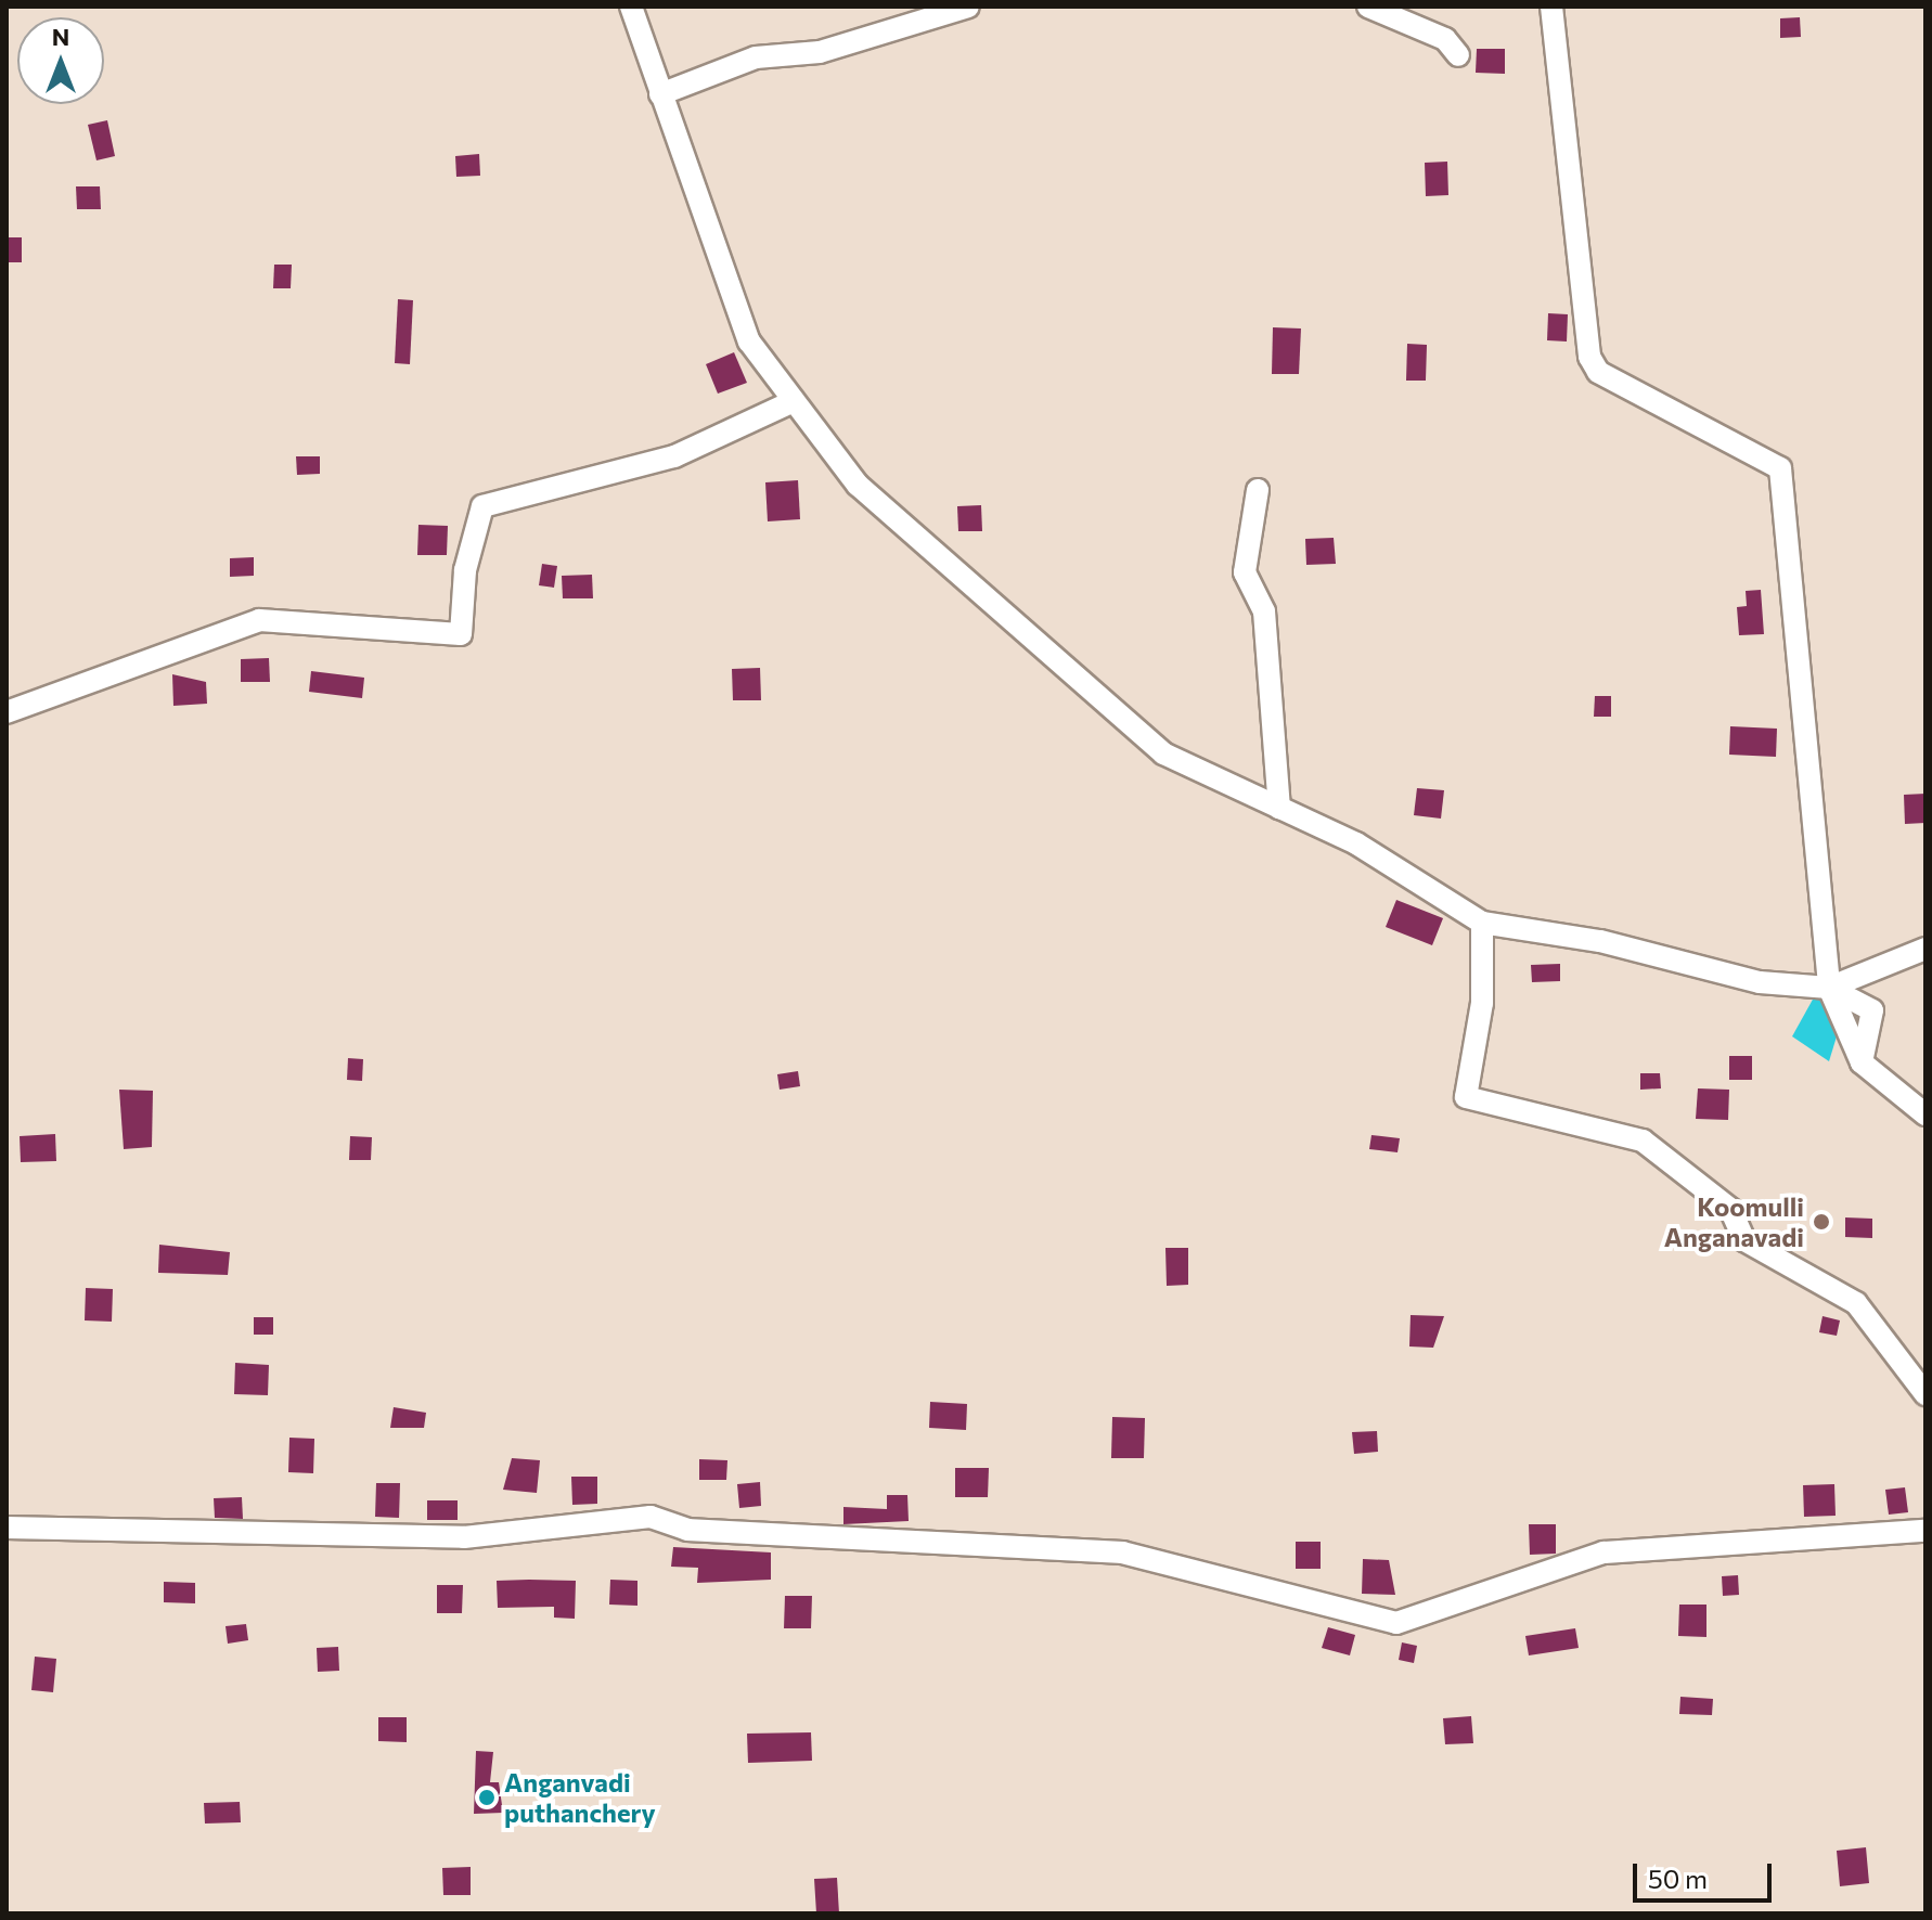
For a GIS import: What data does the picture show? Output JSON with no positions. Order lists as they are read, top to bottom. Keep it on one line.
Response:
{"places":["Koomulli Anganavadi","Anganvadi puthanchery"],"scale_bar":"50 m","north":"top"}
